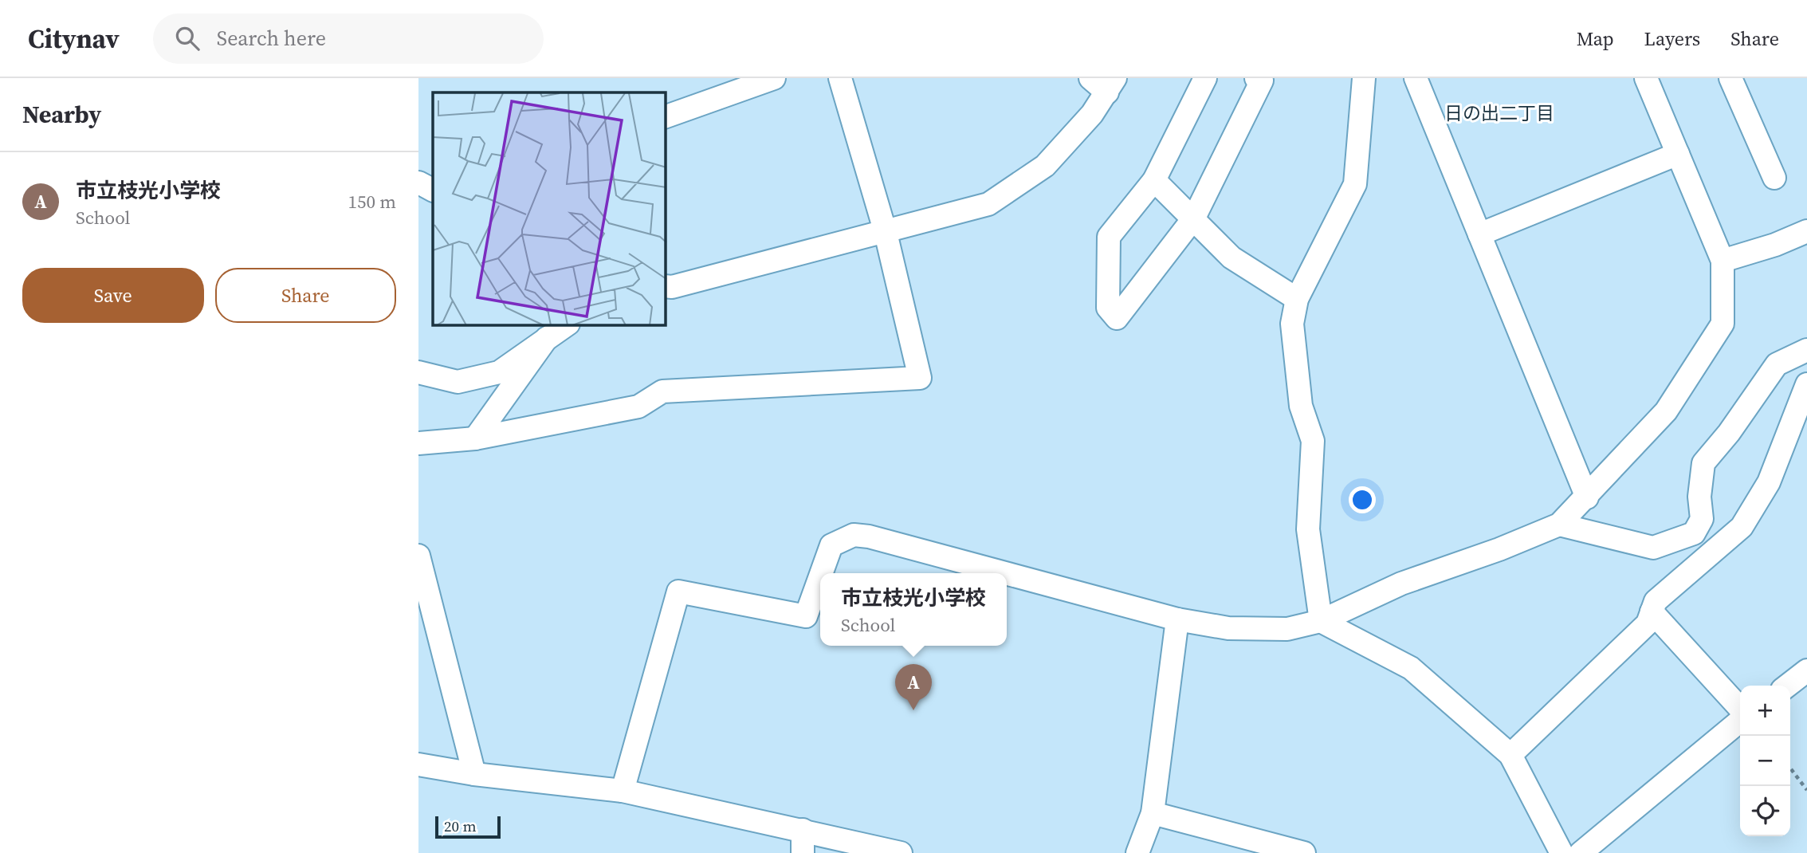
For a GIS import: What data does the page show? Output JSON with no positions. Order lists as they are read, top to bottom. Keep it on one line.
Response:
{"districts":["日の出二丁目"],"scale_bar":"20 m","page":{"header":"Citynav","search":"Search here","nav":["Map","Layers","Share"],"heading":"Nearby","list":[{"mark":"A","name":"市立枝光小学校","note":"School","value":"150 m"}],"buttons":["Save","Share"],"popup":["市立枝光小学校","School"],"pins":"A","map_buttons":["+","−"],"scale":"20 m"}}
